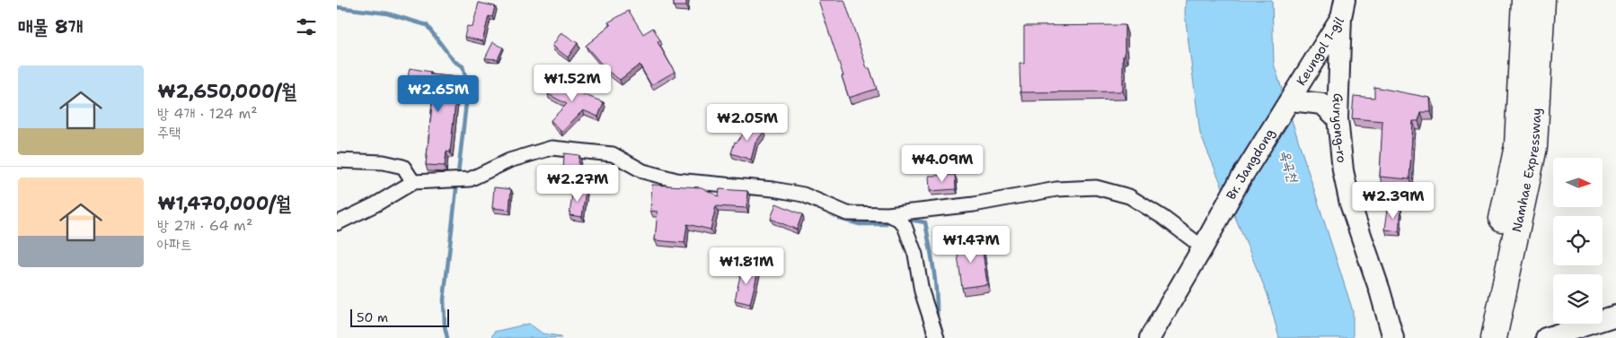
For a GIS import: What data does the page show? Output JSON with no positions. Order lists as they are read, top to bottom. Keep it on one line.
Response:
{"streets":{"highway":["Namhae Expressway"],"street":["Keungol 1-gil","Guryong-ro","Br. Jangdong"]},"crossings":[["Keungol 1-gil","Guryong-ro"],["Keungol 1-gil","Br. Jangdong"]],"water":["옥곡천"],"scale_bar":"50 m","north":"right","page":{"heading":"매물 8개","list":[{"name":"₩2,650,000/월","note":"방 4개 · 124 m² · 주택"},{"name":"₩1,470,000/월","note":"방 2개 · 64 m² · 아파트"}],"price":["₩1.52M","₩2.65M","₩2.05M","₩4.09M","₩2.27M","₩2.39M","₩1.47M","₩1.81M"],"scale":"50 m"}}
